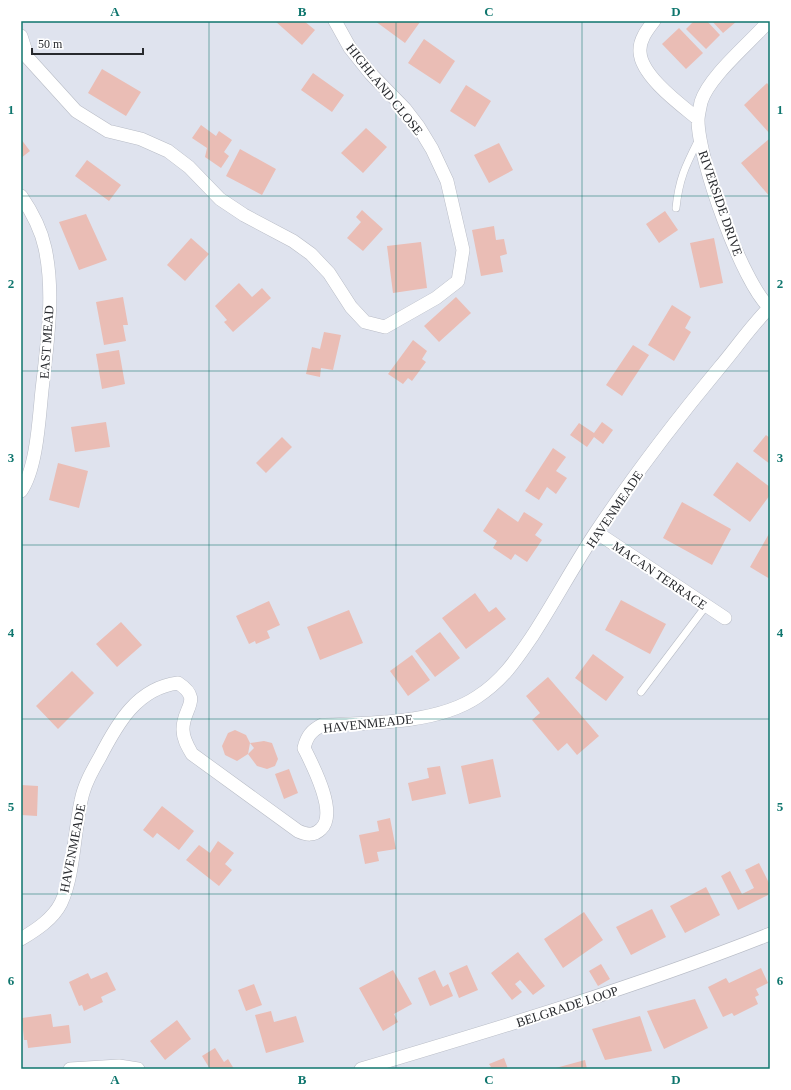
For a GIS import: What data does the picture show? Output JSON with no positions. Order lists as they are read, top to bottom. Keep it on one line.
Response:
{"streets":{"street":["HIGHLAND CLOSE","RIVERSIDE DRIVE","EAST MEAD","HAVENMEADE","MACAN TERRACE","BELGRADE LOOP"]},"crossings":[["RIVERSIDE DRIVE","HAVENMEADE"],["HAVENMEADE","MACAN TERRACE"]],"scale_bar":"50 m","grid":{"columns":["A","B","C","D"],"rows":["1","2","3","4","5","6"]}}
